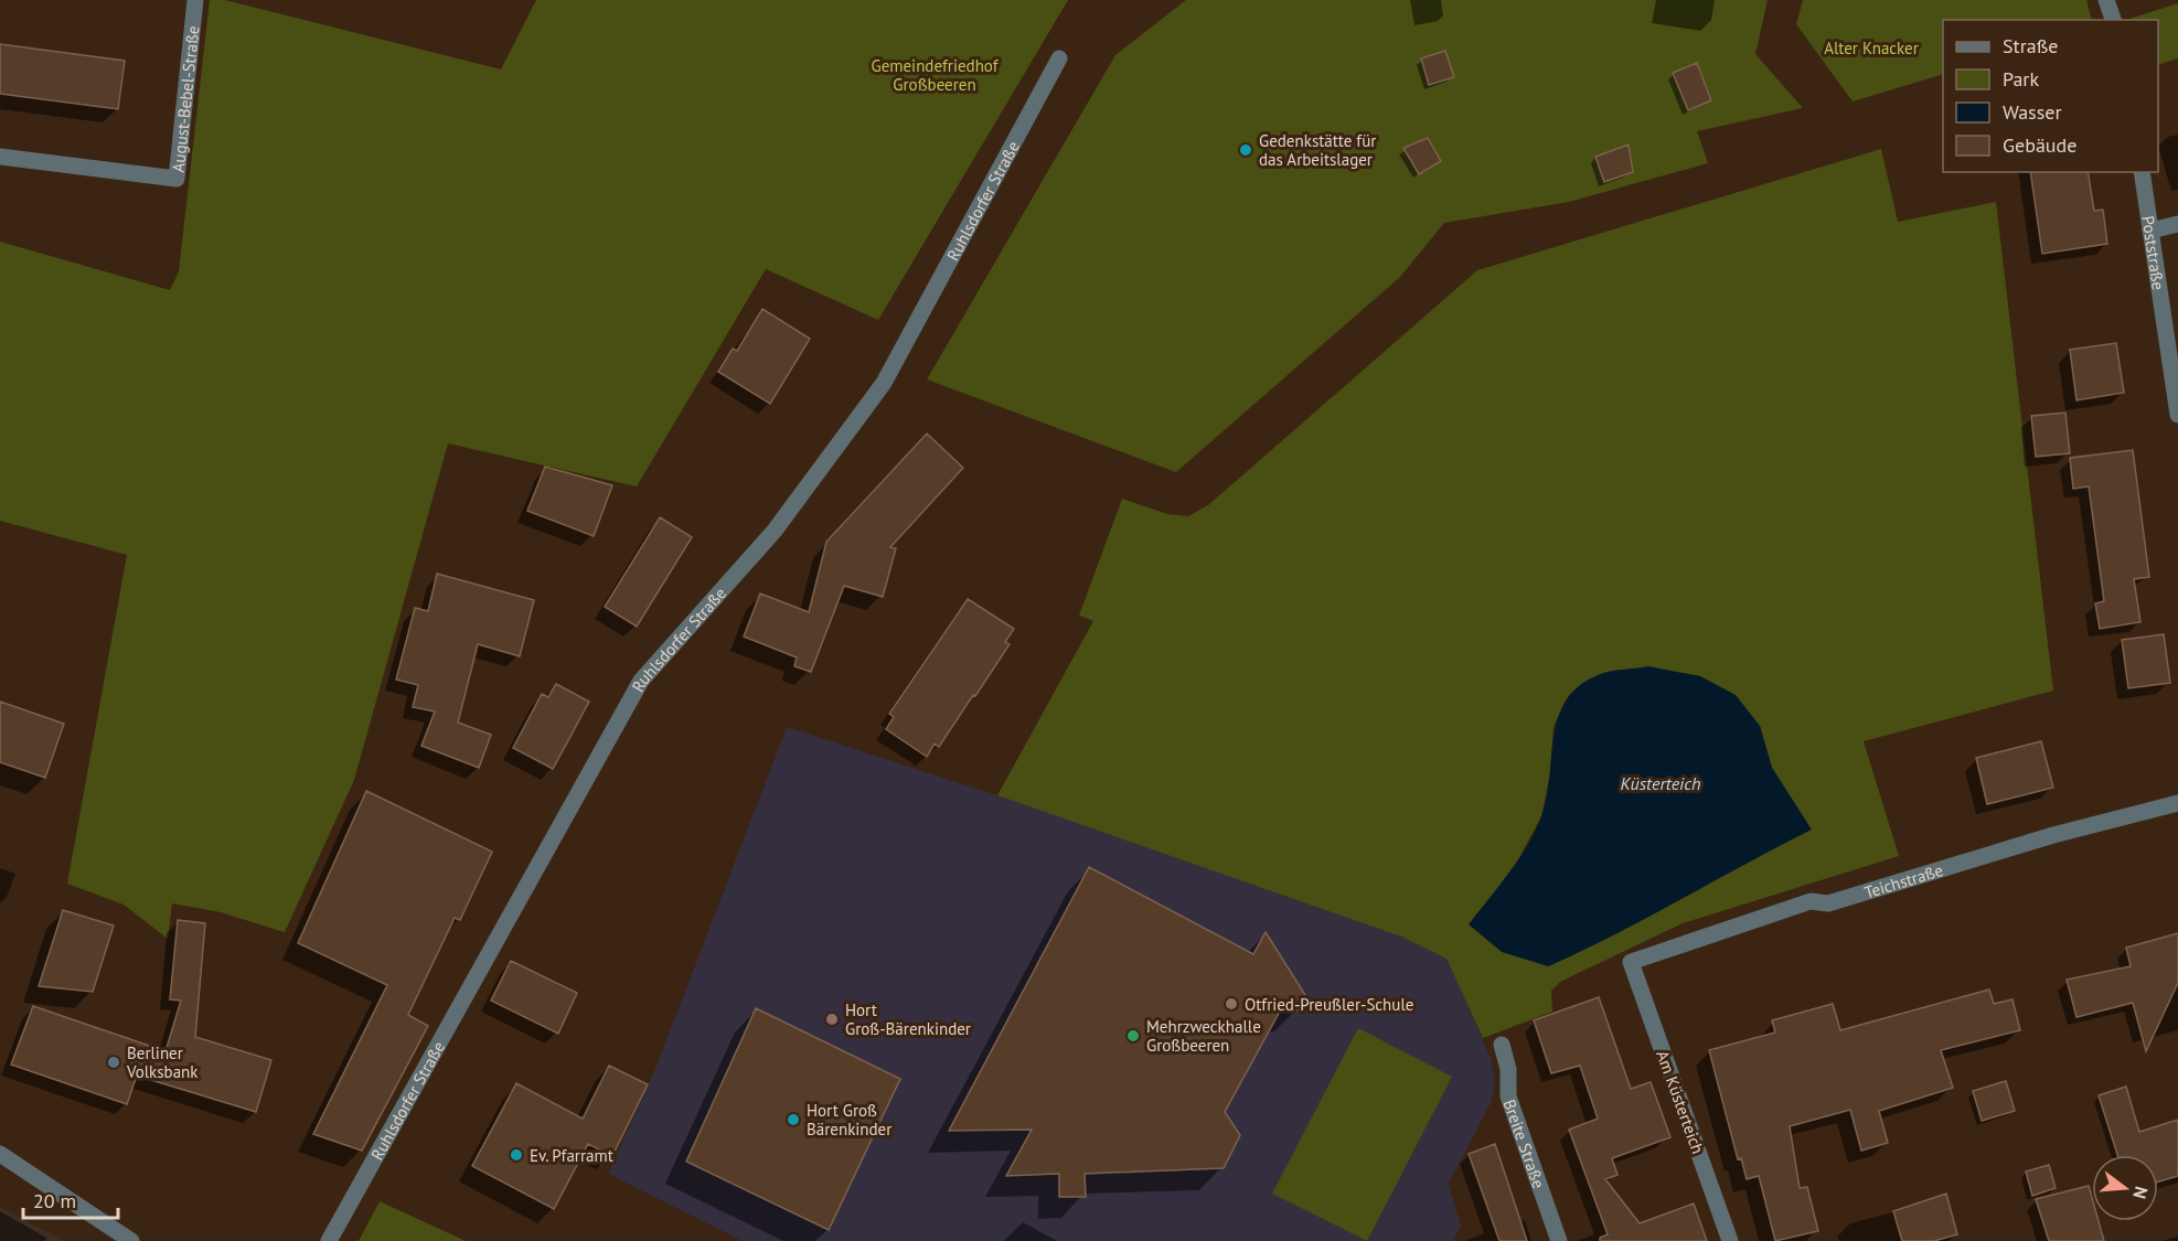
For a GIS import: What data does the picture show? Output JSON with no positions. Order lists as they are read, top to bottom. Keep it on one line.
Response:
{"streets":{"street":["August-Bebel-Straße","Ruhlsdorfer Straße","Poststraße","Teichstraße","Am Küsterteich","Breite Straße"]},"crossings":[["Teichstraße","Am Küsterteich"]],"water":["Küsterteich"],"parks":["Alter Knacker","Gemeindefriedhof Großbeeren"],"places":["Gedenkstätte für das Arbeitslager","Otfried-Preußler-Schule","Hort Groß-Bärenkinder","Mehrzweckhalle Großbeeren","Berliner Volksbank","Hort Groß Bärenkinder","Ev. Pfarramt"],"legend":["Straße","Park","Wasser","Gebäude"],"scale_bar":"20 m","north":"right"}
